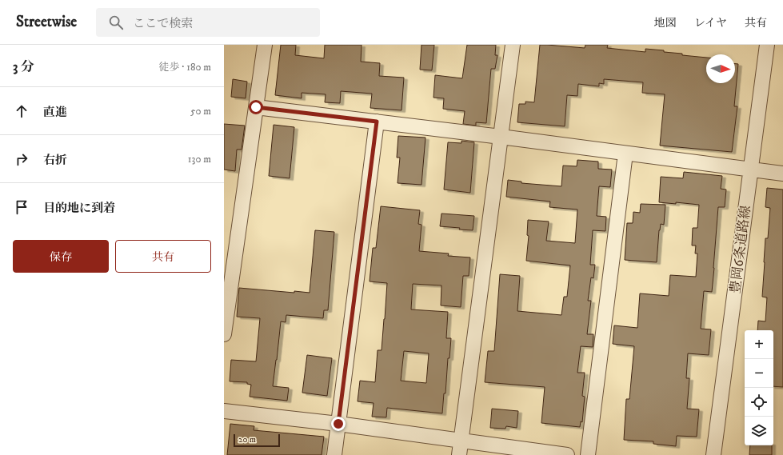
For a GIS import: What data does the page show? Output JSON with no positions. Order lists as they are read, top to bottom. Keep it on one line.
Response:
{"streets":{"street":["豊岡6条道路線"]},"scale_bar":"20 m","north":"right","page":{"header":"Streetwise","search":"ここで検索","nav":["地図","レイヤ","共有"],"heading":["3 分","徒歩 · 180 m"],"list":[["直進","50 m"],["右折","130 m"],"目的地に到着"],"buttons":["保存","共有"],"map_buttons":["+","−"],"scale":"20 m"}}
